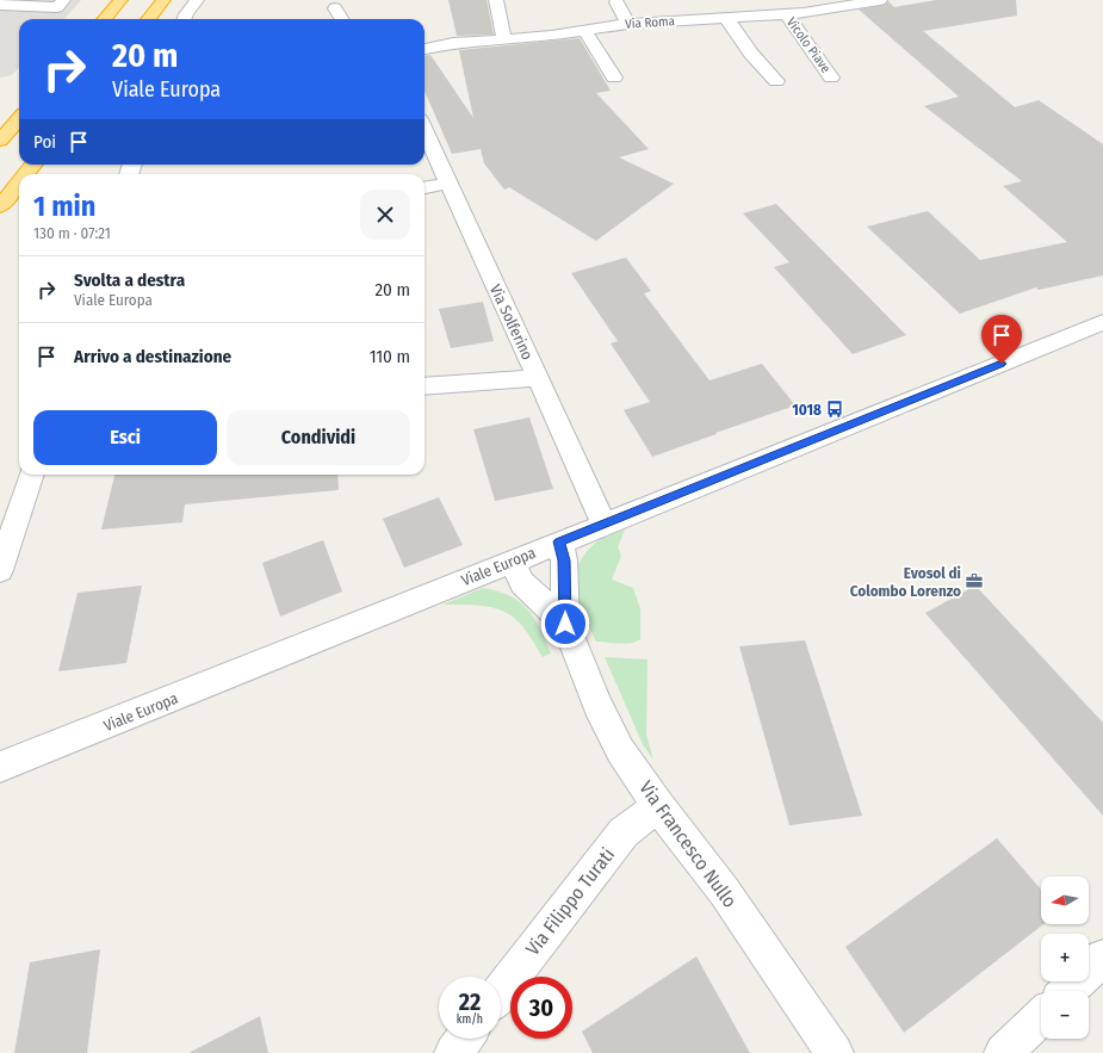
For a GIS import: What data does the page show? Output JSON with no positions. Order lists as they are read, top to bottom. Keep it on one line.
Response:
{"streets":{"street":["Via Roma","Vicolo Piave","Via Solferino","Viale Europa","Via Francesco Nullo","Via Filippo Turati"]},"crossings":[["Via Roma","Vicolo Piave"],["Via Solferino","Viale Europa"],["Viale Europa","Via Francesco Nullo"],["Via Francesco Nullo","Via Filippo Turati"]],"places":{"bus stop":["1018"],"office":["Evosol di Colombo Lorenzo"]},"north":"left","page":{"turn":["20 m","Viale Europa"],"then":"Poi","heading":["1 min","130 m · 07:21"],"list":[{"name":"Svolta a destra","note":"Viale Europa","value":"20 m"},{"name":"Arrivo a destinazione","value":"110 m"}],"buttons":["Esci","Condividi"],"map_buttons":["+","−"],"speed":"22 km/h","limit":"30"}}
